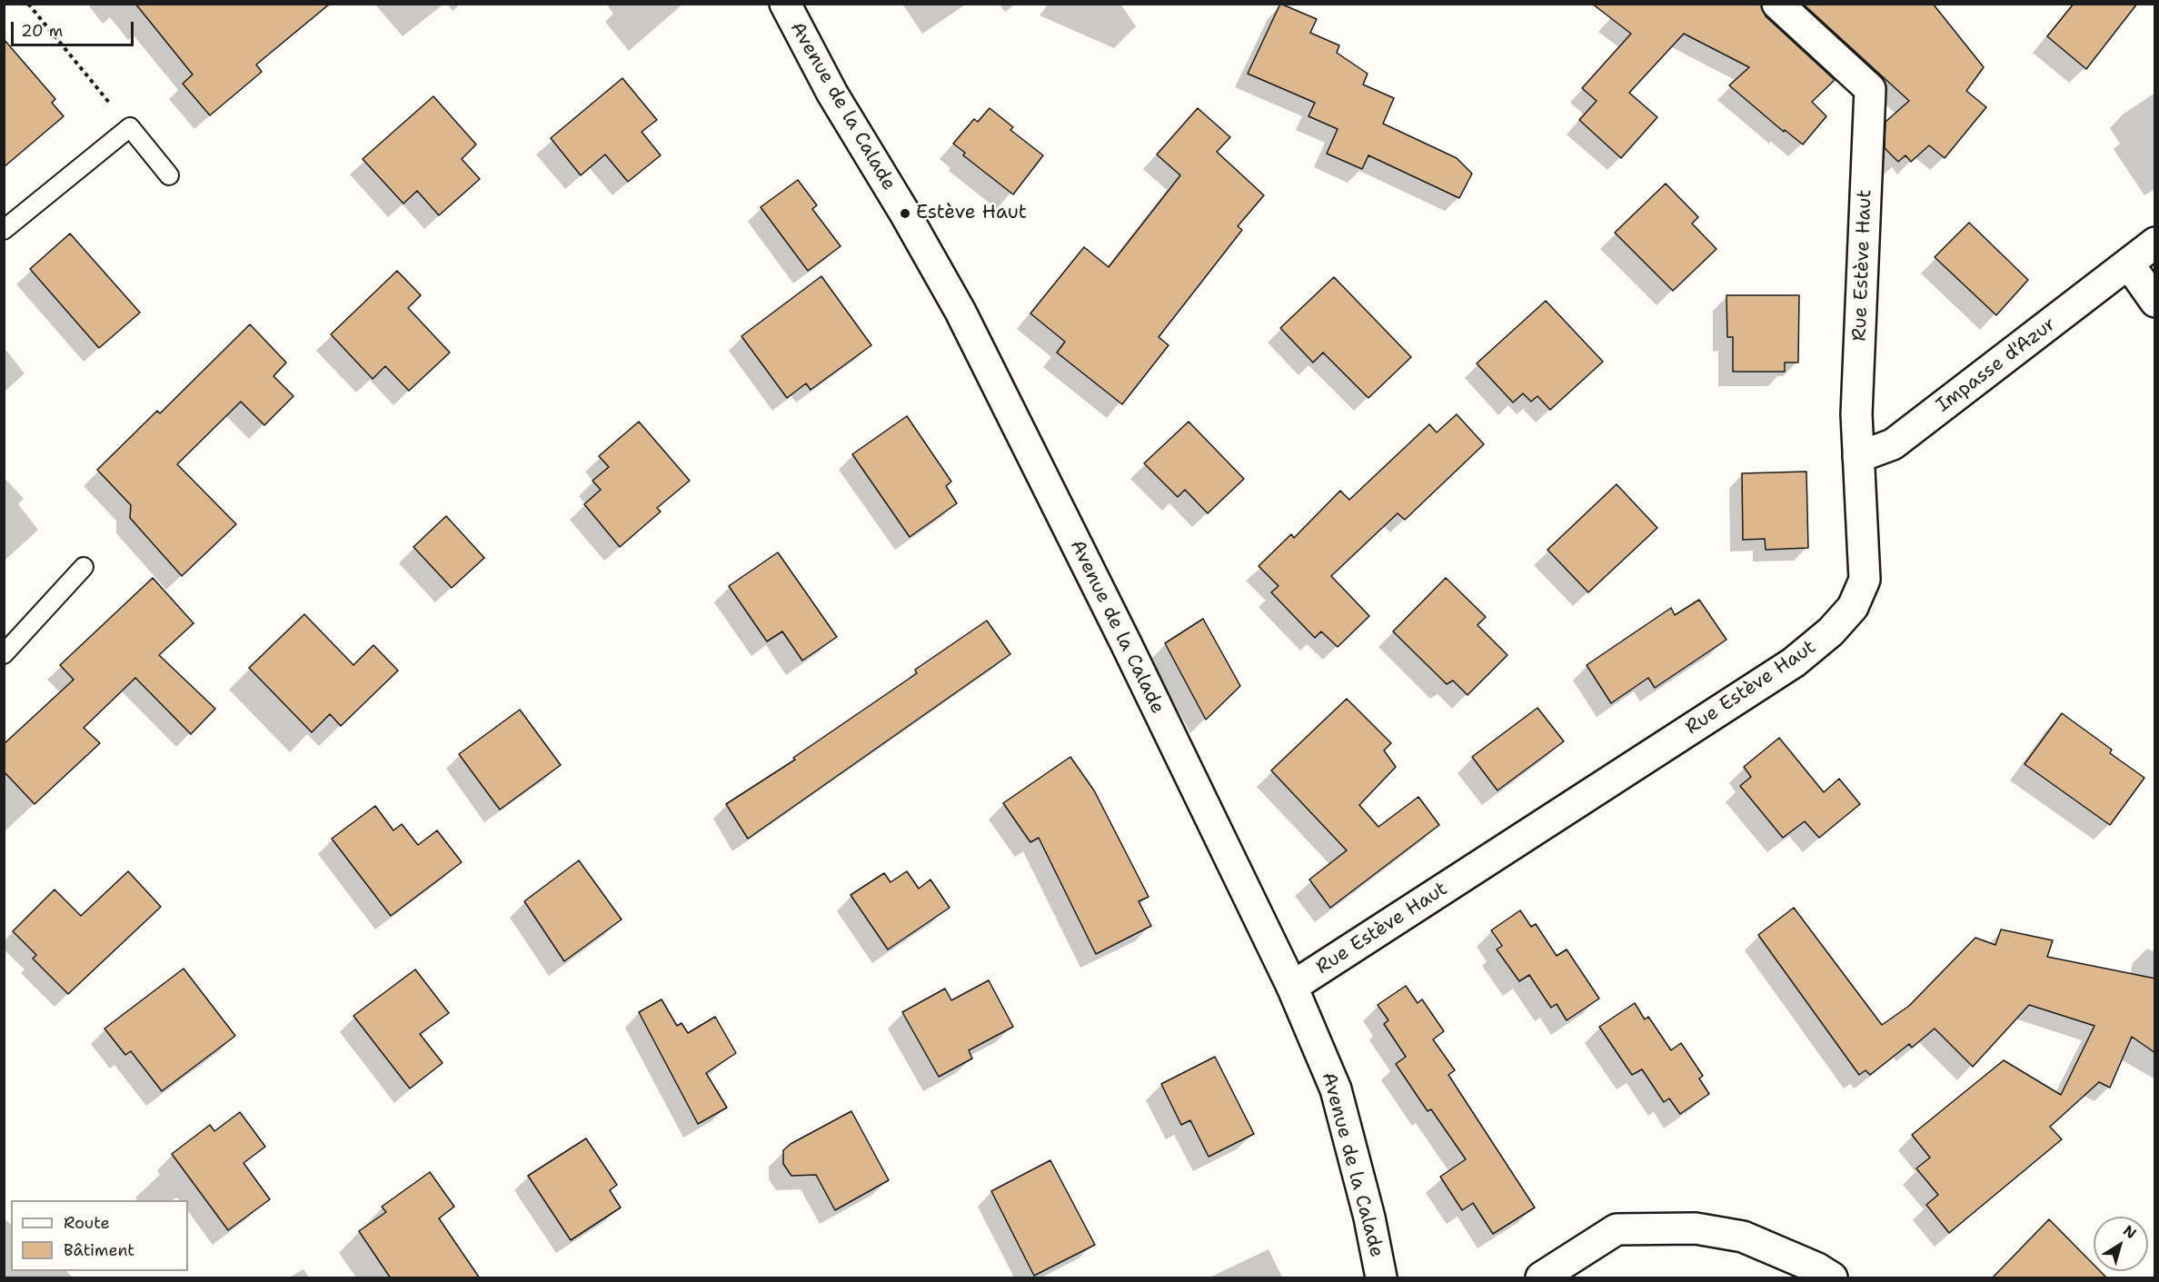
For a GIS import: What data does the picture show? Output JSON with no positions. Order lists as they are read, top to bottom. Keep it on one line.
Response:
{"streets":{"street":["Avenue de la Calade","Rue Estève Haut","Impasse d'Azur"]},"crossings":[["Avenue de la Calade","Rue Estève Haut"],["Rue Estève Haut","Impasse d'Azur"]],"places":["Estève Haut"],"legend":["Route","Bâtiment"],"scale_bar":"20 m","north":"top right"}
